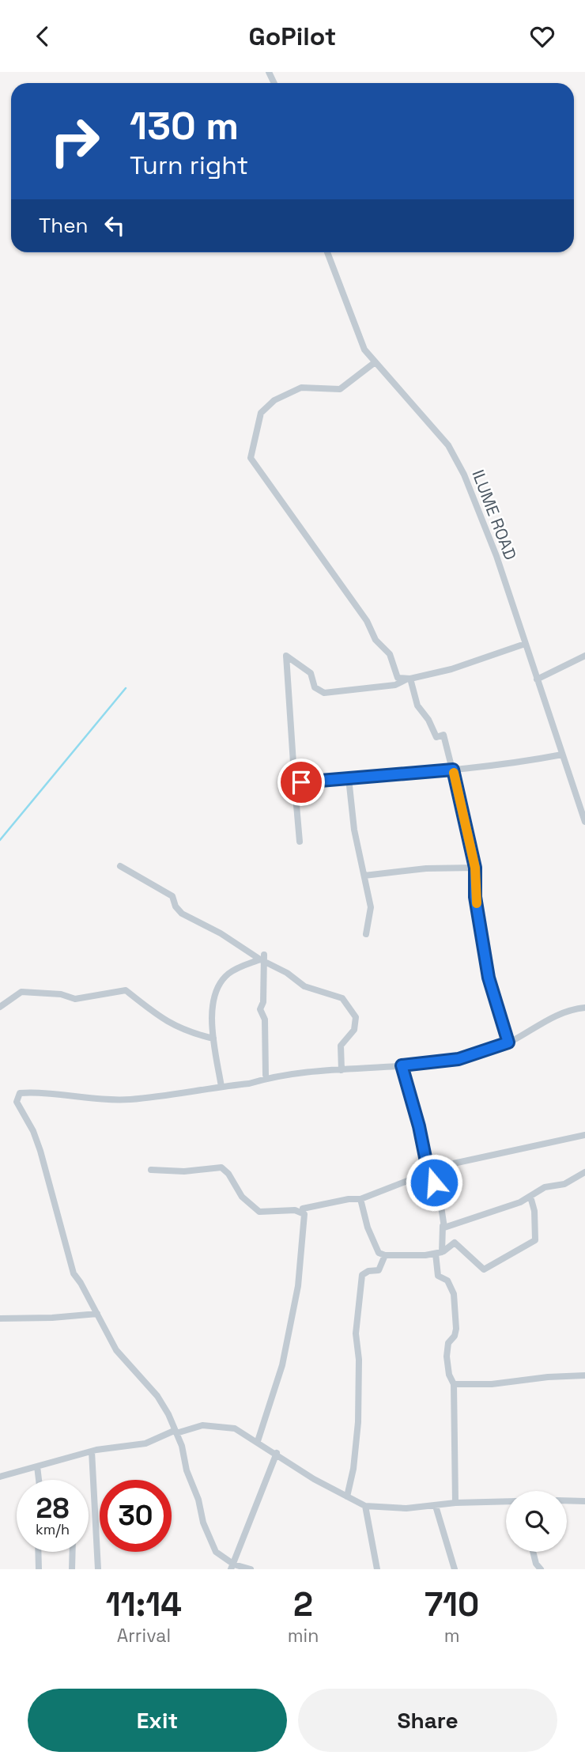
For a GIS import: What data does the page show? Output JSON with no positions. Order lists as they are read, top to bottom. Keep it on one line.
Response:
{"streets":{"street":["ILUME ROAD"]},"page":{"header":"GoPilot","turn":["130 m","Turn right"],"then":"Then","speed":"28 km/h","limit":"30","eta":["11:14","Arrival","2","min","710","m"],"buttons":["Exit","Share"]}}
